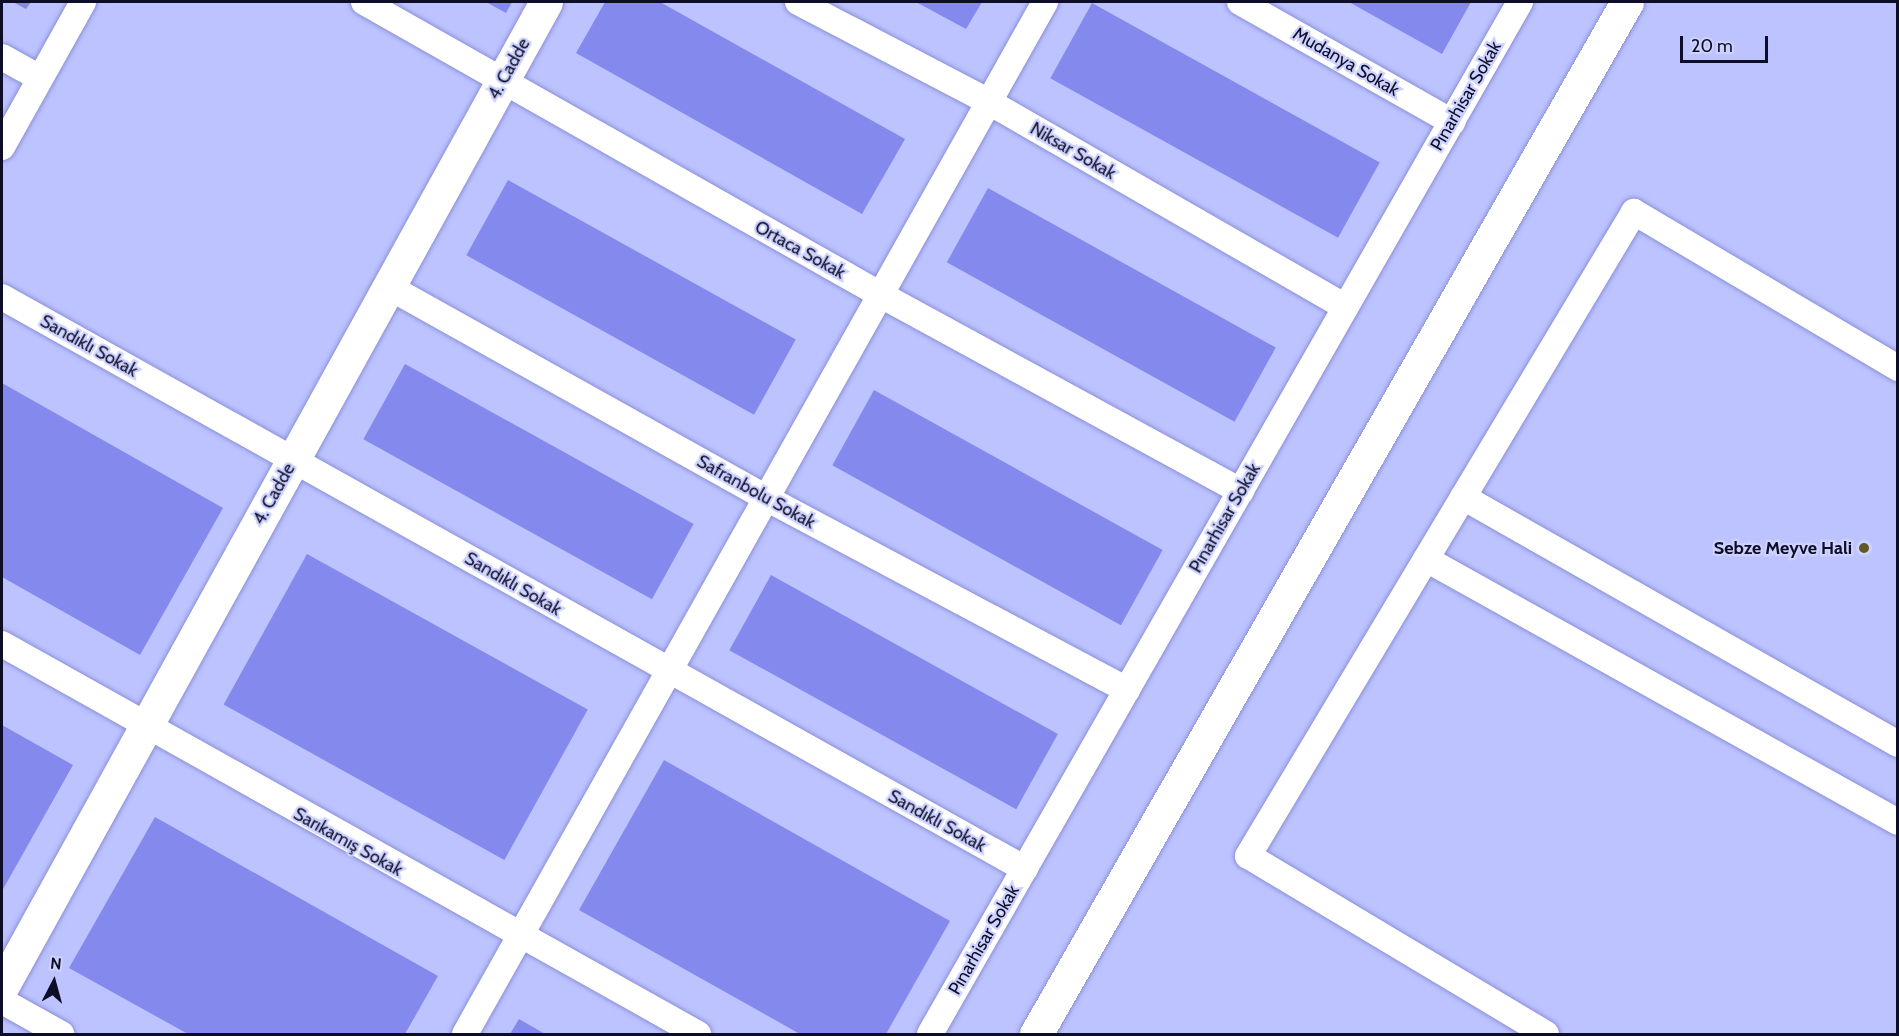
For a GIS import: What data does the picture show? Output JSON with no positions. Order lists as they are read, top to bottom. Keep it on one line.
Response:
{"streets":{"street":["Mudanya Sokak","4. Cadde","Pınarhisar Sokak","Niksar Sokak","Ortaca Sokak","Sandıklı Sokak","Safranbolu Sokak","Sarıkamış Sokak"]},"crossings":[["Mudanya Sokak","Pınarhisar Sokak"],["4. Cadde","Ortaca Sokak"],["4. Cadde","Sandıklı Sokak"],["4. Cadde","Safranbolu Sokak"],["4. Cadde","Sarıkamış Sokak"],["Pınarhisar Sokak","Niksar Sokak"],["Pınarhisar Sokak","Ortaca Sokak"],["Pınarhisar Sokak","Sandıklı Sokak"],["Pınarhisar Sokak","Safranbolu Sokak"]],"places":["Sebze Meyve Hali"],"scale_bar":"20 m","north":"top"}
